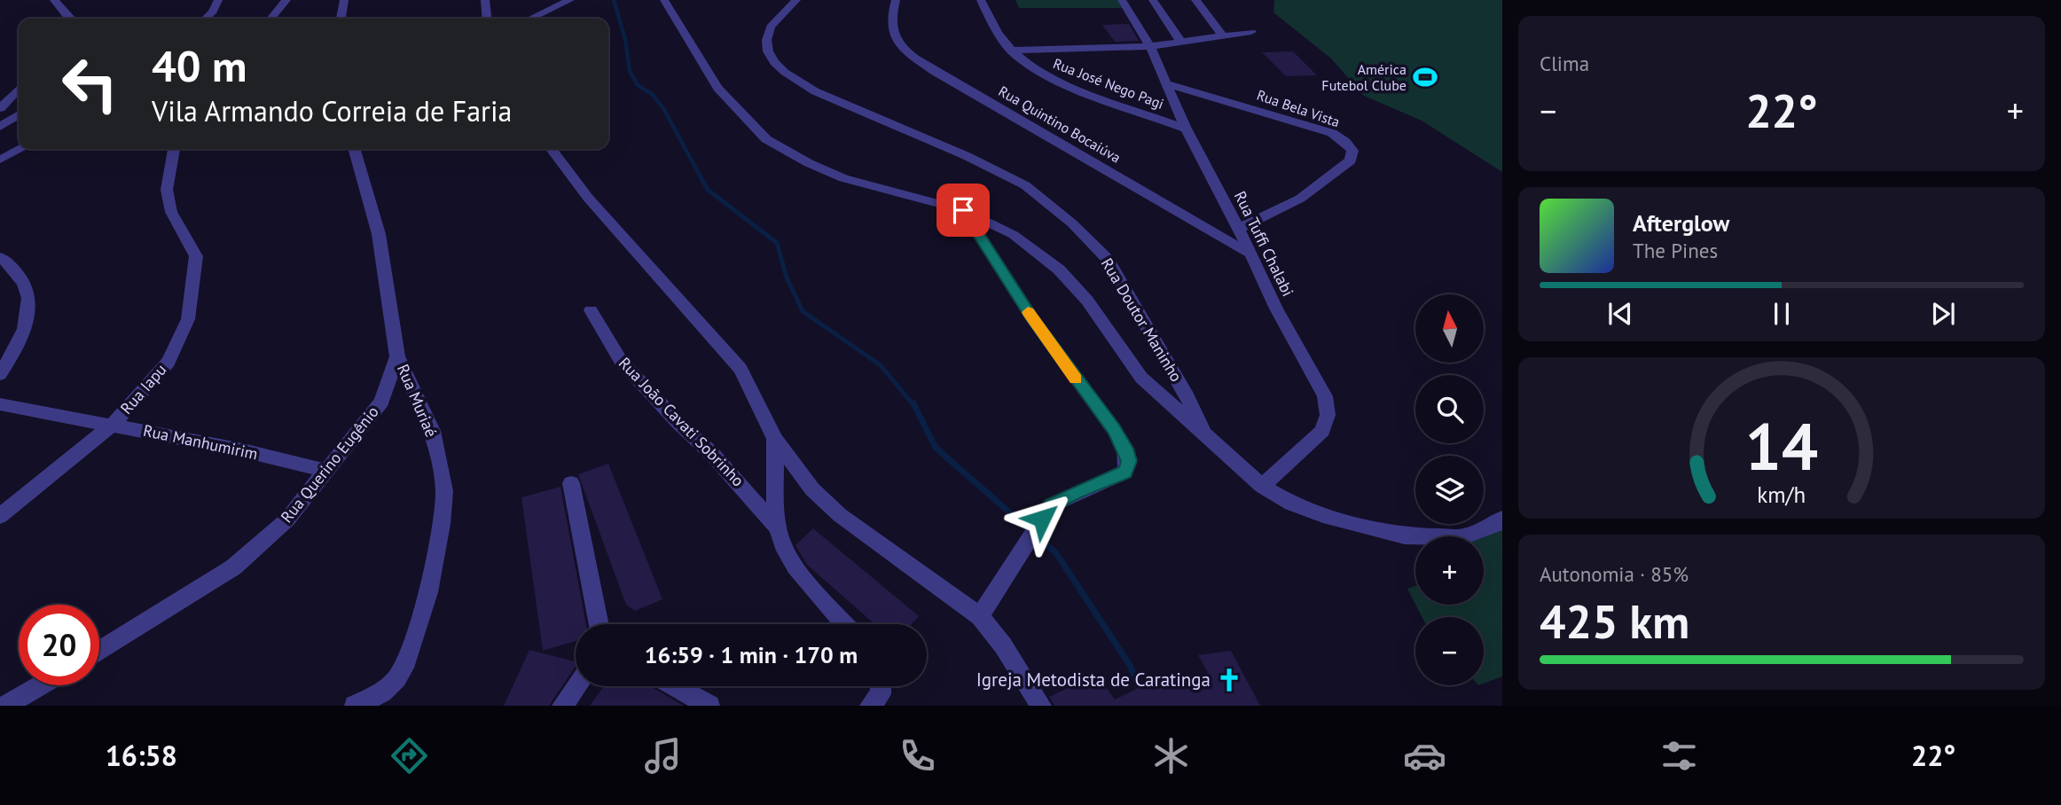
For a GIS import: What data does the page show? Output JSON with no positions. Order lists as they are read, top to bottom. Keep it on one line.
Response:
{"streets":{"street":["Rua José Nego Pagi","Rua Bela Vista","Rua Quintino Bocaiúva","Rua Tuffi Chalabi","Rua Doutor Maninho","Rua Iapu","Rua Muriaé","Rua João Cavati Sobrinho","Rua Manhumirim","Rua Querino Eugênio"]},"crossings":[["Rua José Nego Pagi","Rua Tuffi Chalabi"],["Rua Bela Vista","Rua Tuffi Chalabi"],["Rua Quintino Bocaiúva","Rua Tuffi Chalabi"],["Rua Tuffi Chalabi","Rua Doutor Maninho"],["Rua Iapu","Rua Manhumirim"],["Rua Muriaé","Rua Querino Eugênio"],["Rua Manhumirim","Rua Querino Eugênio"]],"places":{"sports":["América Futebol Clube"],"church":["Igreja Metodista de Caratinga"]},"north":"top","page":{"tile":["Clima",["Autonomia · 85%","425 km"]],"turn":["40 m","Vila Armando Correia de Faria"],"heat":["−","22°","+"],"song":["Afterglow","The Pines"],"map_buttons":["+","−"],"limit":"20","trip":"16:59 · 1 min · 170 m","tabs":["16:58","22°"],"gauge":["14","km/h"]}}
